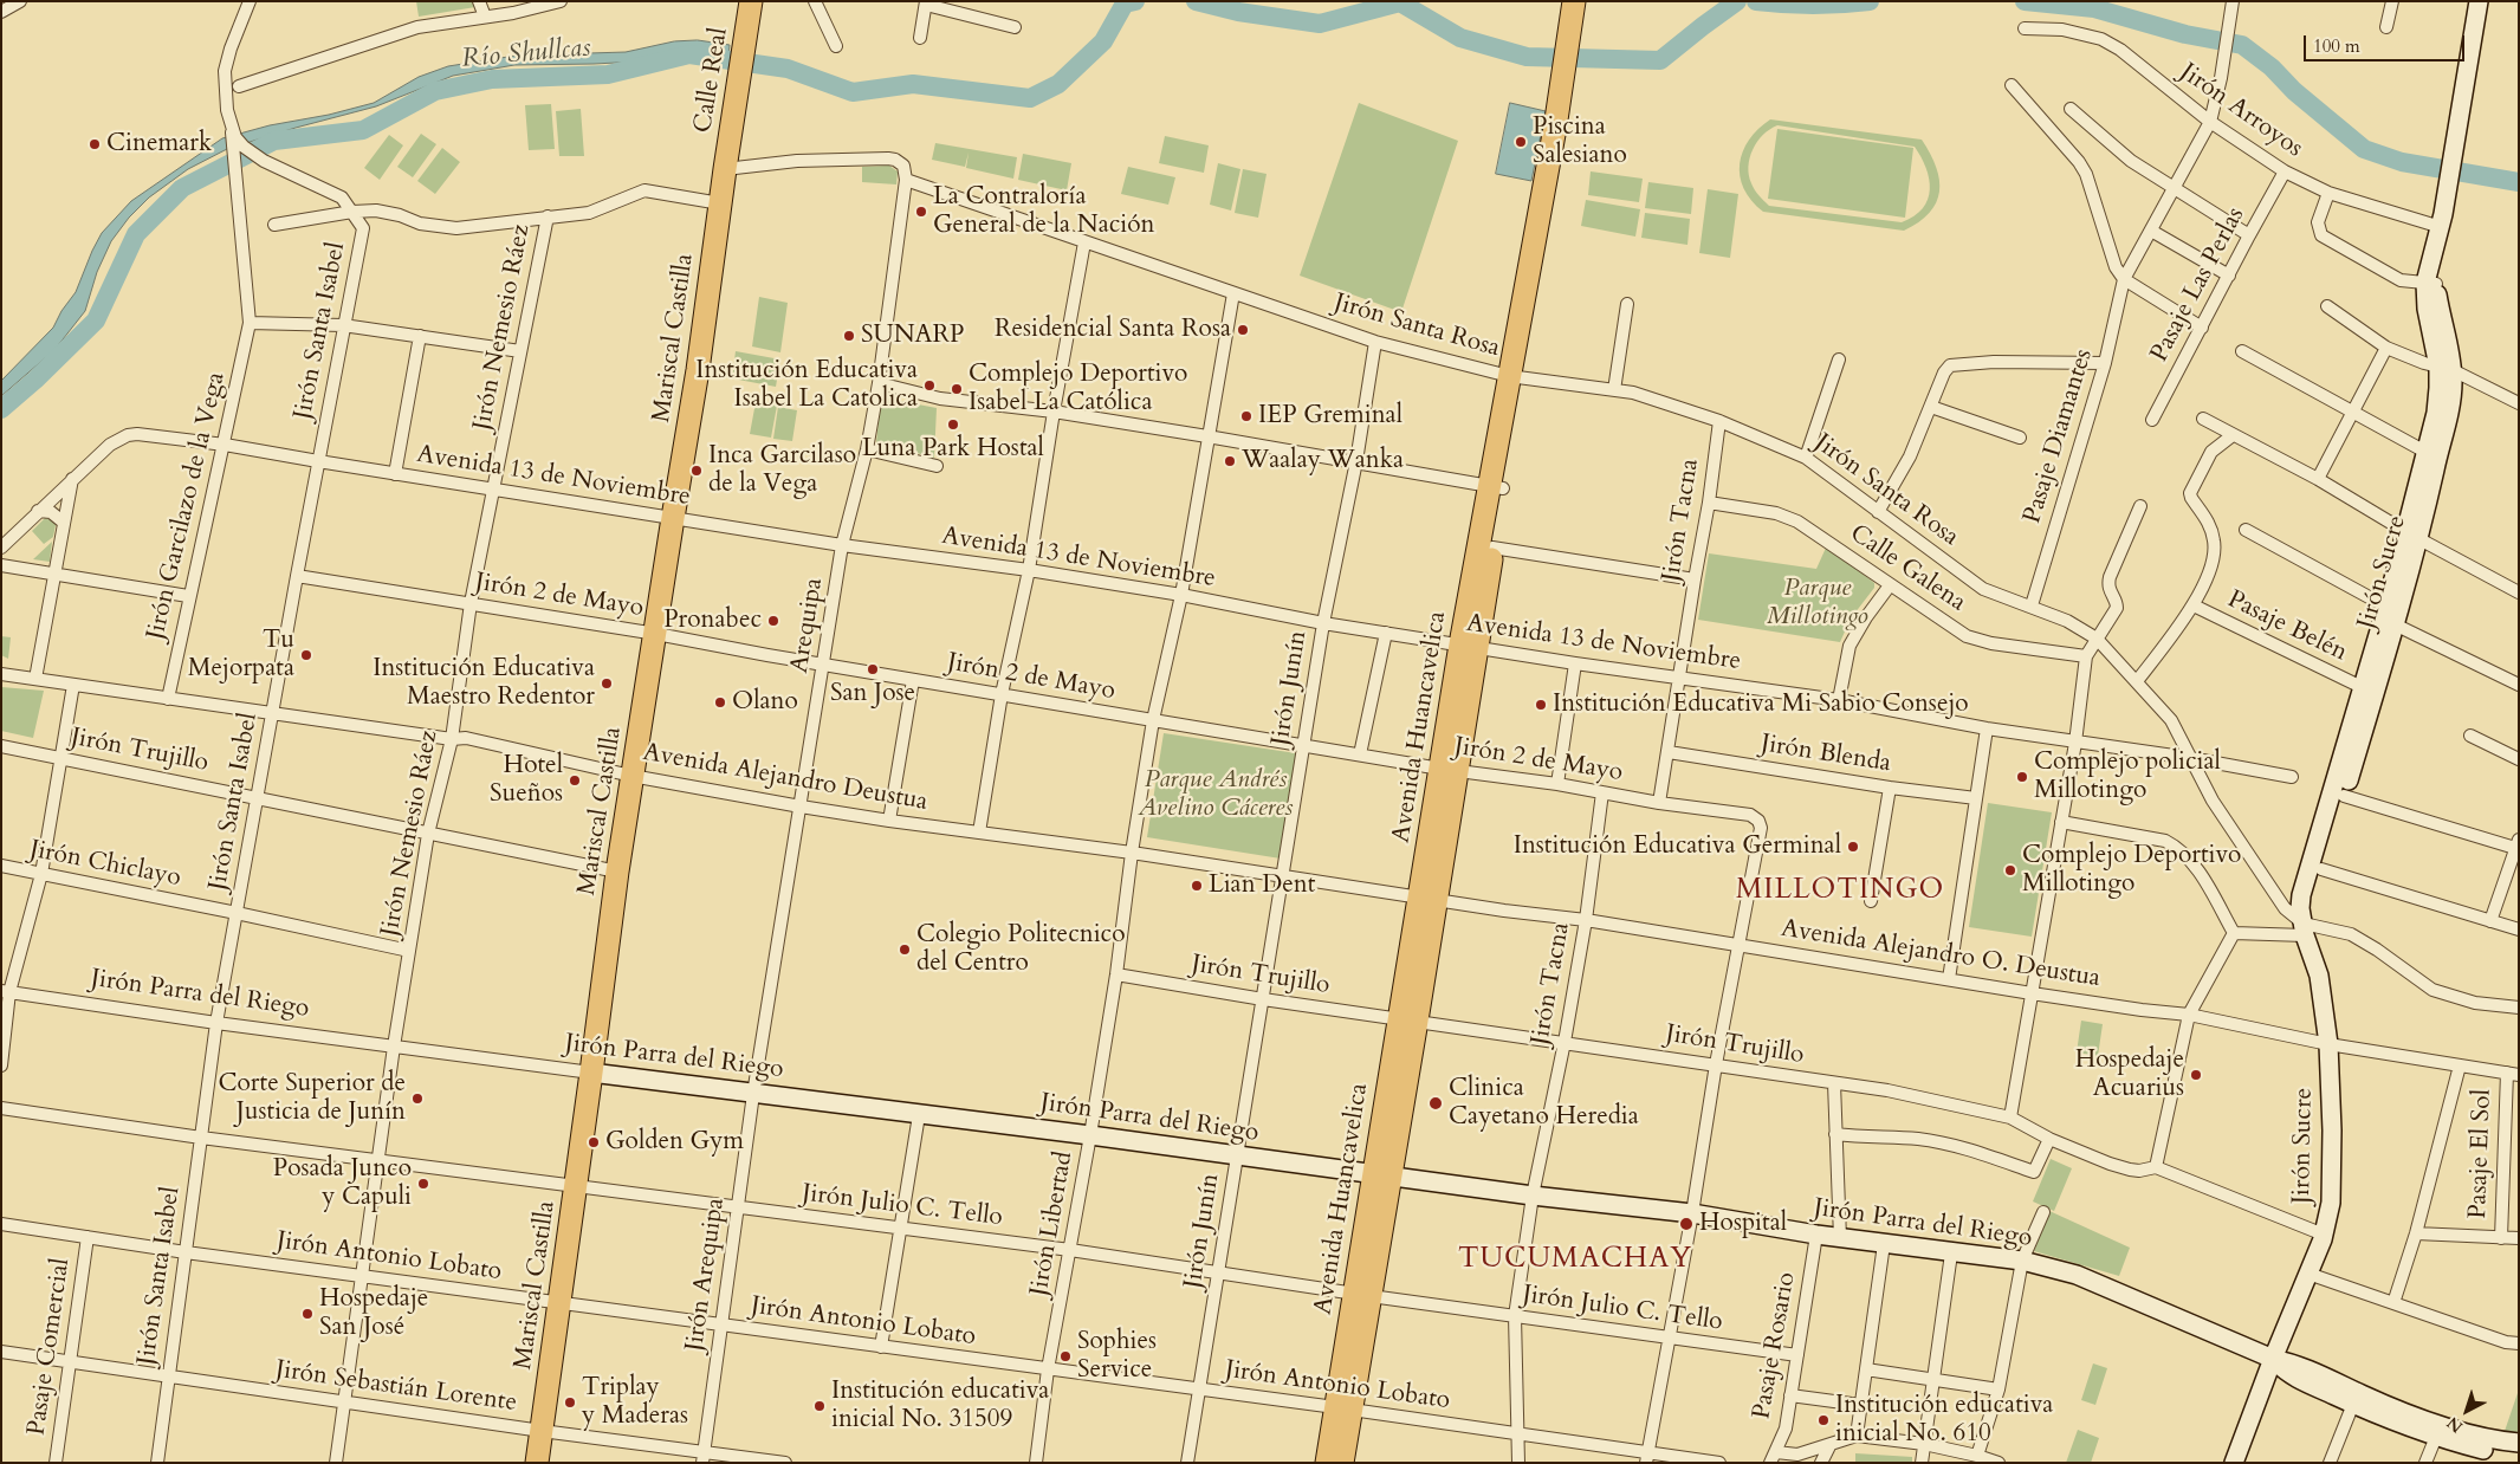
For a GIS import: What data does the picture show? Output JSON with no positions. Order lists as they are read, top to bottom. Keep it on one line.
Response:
{"streets":{"highway":["Calle Real","Mariscal Castilla","Avenida Huancavelica"],"street":["Jirón Arroyos","Pasaje Las Perlas","Jirón Santa Rosa","Jirón Nemesio Ráez","Jirón Santa Isabel","Pasaje Diamantes","Avenida 13 de Noviembre","Jirón Garcilazo de la Vega","Jirón Tacna","Calle Galena","Jirón Sucre","Jirón 2 de Mayo","Arequipa","Pasaje Belén","Jirón Junín","Jirón Trujillo","Jirón Blenda","Avenida Alejandro Deustua","Jirón Chiclayo","Avenida Alejandro O. Deustua","Jirón Parra del Riego","Pasaje El Sol","Jirón Julio C. Tello","Jirón Libertad","Jirón Antonio Lobato","Jirón Arequipa","Pasaje Rosario","Pasaje Comercial","Jirón Sebastián Lorente"]},"crossings":[["Calle Real","Mariscal Castilla"],["Calle Real","Arequipa"],["Jirón Arroyos","Pasaje Las Perlas"],["Jirón Arroyos","Pasaje Diamantes"],["Jirón Arroyos","Jirón Sucre"],["Jirón Santa Rosa","Pasaje Diamantes"],["Jirón Santa Rosa","Avenida 13 de Noviembre"],["Jirón Santa Rosa","Jirón Tacna"],["Jirón Santa Rosa","Jirón Sucre"],["Jirón Santa Rosa","Arequipa"],["Jirón Santa Rosa","Jirón Junín"],["Jirón Santa Rosa","Avenida Huancavelica"],["Jirón Santa Rosa","Jirón Libertad"],["Jirón Nemesio Ráez","Avenida 13 de Noviembre"],["Jirón Nemesio Ráez","Jirón 2 de Mayo"],["Jirón Nemesio Ráez","Jirón Trujillo"],["Jirón Nemesio Ráez","Avenida Alejandro Deustua"],["Jirón Nemesio Ráez","Jirón Chiclayo"],["Jirón Nemesio Ráez","Jirón Parra del Riego"],["Jirón Nemesio Ráez","Jirón Julio C. Tello"],["Jirón Nemesio Ráez","Jirón Antonio Lobato"],["Jirón Nemesio Ráez","Jirón Sebastián Lorente"],["Jirón Santa Isabel","Avenida 13 de Noviembre"],["Jirón Santa Isabel","Jirón Garcilazo de la Vega"],["Jirón Santa Isabel","Jirón 2 de Mayo"],["Jirón Santa Isabel","Jirón Trujillo"],["Jirón Santa Isabel","Avenida Alejandro Deustua"],["Jirón Santa Isabel","Jirón Chiclayo"],["Jirón Santa Isabel","Jirón Parra del Riego"],["Jirón Santa Isabel","Jirón Julio C. Tello"],["Jirón Santa Isabel","Jirón Antonio Lobato"],["Jirón Santa Isabel","Jirón Sebastián Lorente"],["Mariscal Castilla","Avenida 13 de Noviembre"],["Mariscal Castilla","Jirón 2 de Mayo"],["Mariscal Castilla","Arequipa"],["Mariscal Castilla","Jirón Trujillo"],["Mariscal Castilla","Avenida Alejandro Deustua"],["Mariscal Castilla","Jirón Parra del Riego"],["Mariscal Castilla","Jirón Julio C. Tello"],["Mariscal Castilla","Jirón Antonio Lobato"],["Mariscal Castilla","Jirón Sebastián Lorente"],["Avenida 13 de Noviembre","Jirón Garcilazo de la Vega"],["Avenida 13 de Noviembre","Jirón Tacna"],["Avenida 13 de Noviembre","Arequipa"],["Avenida 13 de Noviembre","Jirón Junín"],["Avenida 13 de Noviembre","Avenida Huancavelica"],["Avenida 13 de Noviembre","Jirón Libertad"],["Jirón Garcilazo de la Vega","Avenida Alejandro Deustua"],["Jirón Tacna","Calle Galena"],["Jirón Tacna","Jirón 2 de Mayo"],["Jirón Tacna","Jirón Trujillo"],["Jirón Tacna","Jirón Blenda"],["Jirón Tacna","Avenida Alejandro O. Deustua"],["Jirón Tacna","Jirón Parra del Riego"],["Jirón Tacna","Jirón Julio C. Tello"],["Jirón Tacna","Jirón Antonio Lobato"],["Jirón Sucre","Pasaje Belén"],["Jirón Sucre","Jirón Trujillo"],["Jirón Sucre","Avenida Alejandro O. Deustua"],["Jirón Sucre","Jirón Parra del Riego"],["Jirón 2 de Mayo","Arequipa"],["Jirón 2 de Mayo","Jirón Junín"],["Jirón 2 de Mayo","Avenida Huancavelica"],["Jirón 2 de Mayo","Avenida Alejandro O. Deustua"],["Jirón 2 de Mayo","Jirón Libertad"],["Arequipa","Avenida Alejandro Deustua"],["Arequipa","Jirón Parra del Riego"],["Arequipa","Jirón Arequipa"],["Jirón Junín","Jirón Trujillo"],["Jirón Junín","Avenida Alejandro Deustua"],["Jirón Junín","Avenida Alejandro O. Deustua"],["Jirón Junín","Jirón Parra del Riego"],["Jirón Junín","Jirón Julio C. Tello"],["Jirón Junín","Jirón Antonio Lobato"],["Avenida Huancavelica","Jirón Trujillo"],["Avenida Huancavelica","Avenida Alejandro O. Deustua"],["Avenida Huancavelica","Jirón Parra del Riego"],["Avenida Huancavelica","Jirón Julio C. Tello"],["Avenida Huancavelica","Jirón Antonio Lobato"],["Jirón Trujillo","Jirón Libertad"],["Avenida Alejandro Deustua","Avenida Alejandro O. Deustua"],["Avenida Alejandro Deustua","Jirón Libertad"],["Avenida Alejandro O. Deustua","Pasaje El Sol"],["Jirón Parra del Riego","Jirón Libertad"],["Jirón Parra del Riego","Jirón Arequipa"],["Jirón Parra del Riego","Pasaje Rosario"],["Jirón Julio C. Tello","Jirón Libertad"],["Jirón Julio C. Tello","Jirón Arequipa"],["Jirón Julio C. Tello","Pasaje Rosario"],["Jirón Libertad","Jirón Antonio Lobato"],["Jirón Antonio Lobato","Jirón Arequipa"],["Jirón Antonio Lobato","Pasaje Comercial"],["Jirón Arequipa","Jirón Sebastián Lorente"],["Pasaje Comercial","Jirón Sebastián Lorente"]],"districts":["MILLOTINGO","TUCUMACHAY"],"water":["Río Shullcas"],"parks":["Parque Millotingo","Parque Andrés Avelino Cáceres"],"places":["Piscina Salesiano","Cinemark","La Contraloría General de la Nación","Residencial Santa Rosa","SUNARP","Institución Educativa Isabel La Catolica","Complejo Deportivo Isabel La Católica","IEP Greminal","Luna Park Hostal","Waalay Wanka","Inca Garcilaso de la Vega","Pronabec","Tu Mejorpata","San Jose","Institución Educativa Maestro Redentor","Olano","Institución Educativa Mi Sabio Consejo","Complejo policial Millotingo","Hotel Sueños","Institución Educativa Germinal","Complejo Deportivo Millotingo","Lian Dent","Colegio Politecnico del Centro","Hospedaje Acuarius","Corte Superior de Justicia de Junín","Clinica Cayetano Heredia","Golden Gym","Posada Junco y Capuli","Hospital","Hospedaje San José","Sophies Service","Triplay y Maderas","Institución educativa inicial No. 31509","Institución educativa inicial No. 610"],"scale_bar":"100 m","north":"bottom left"}
